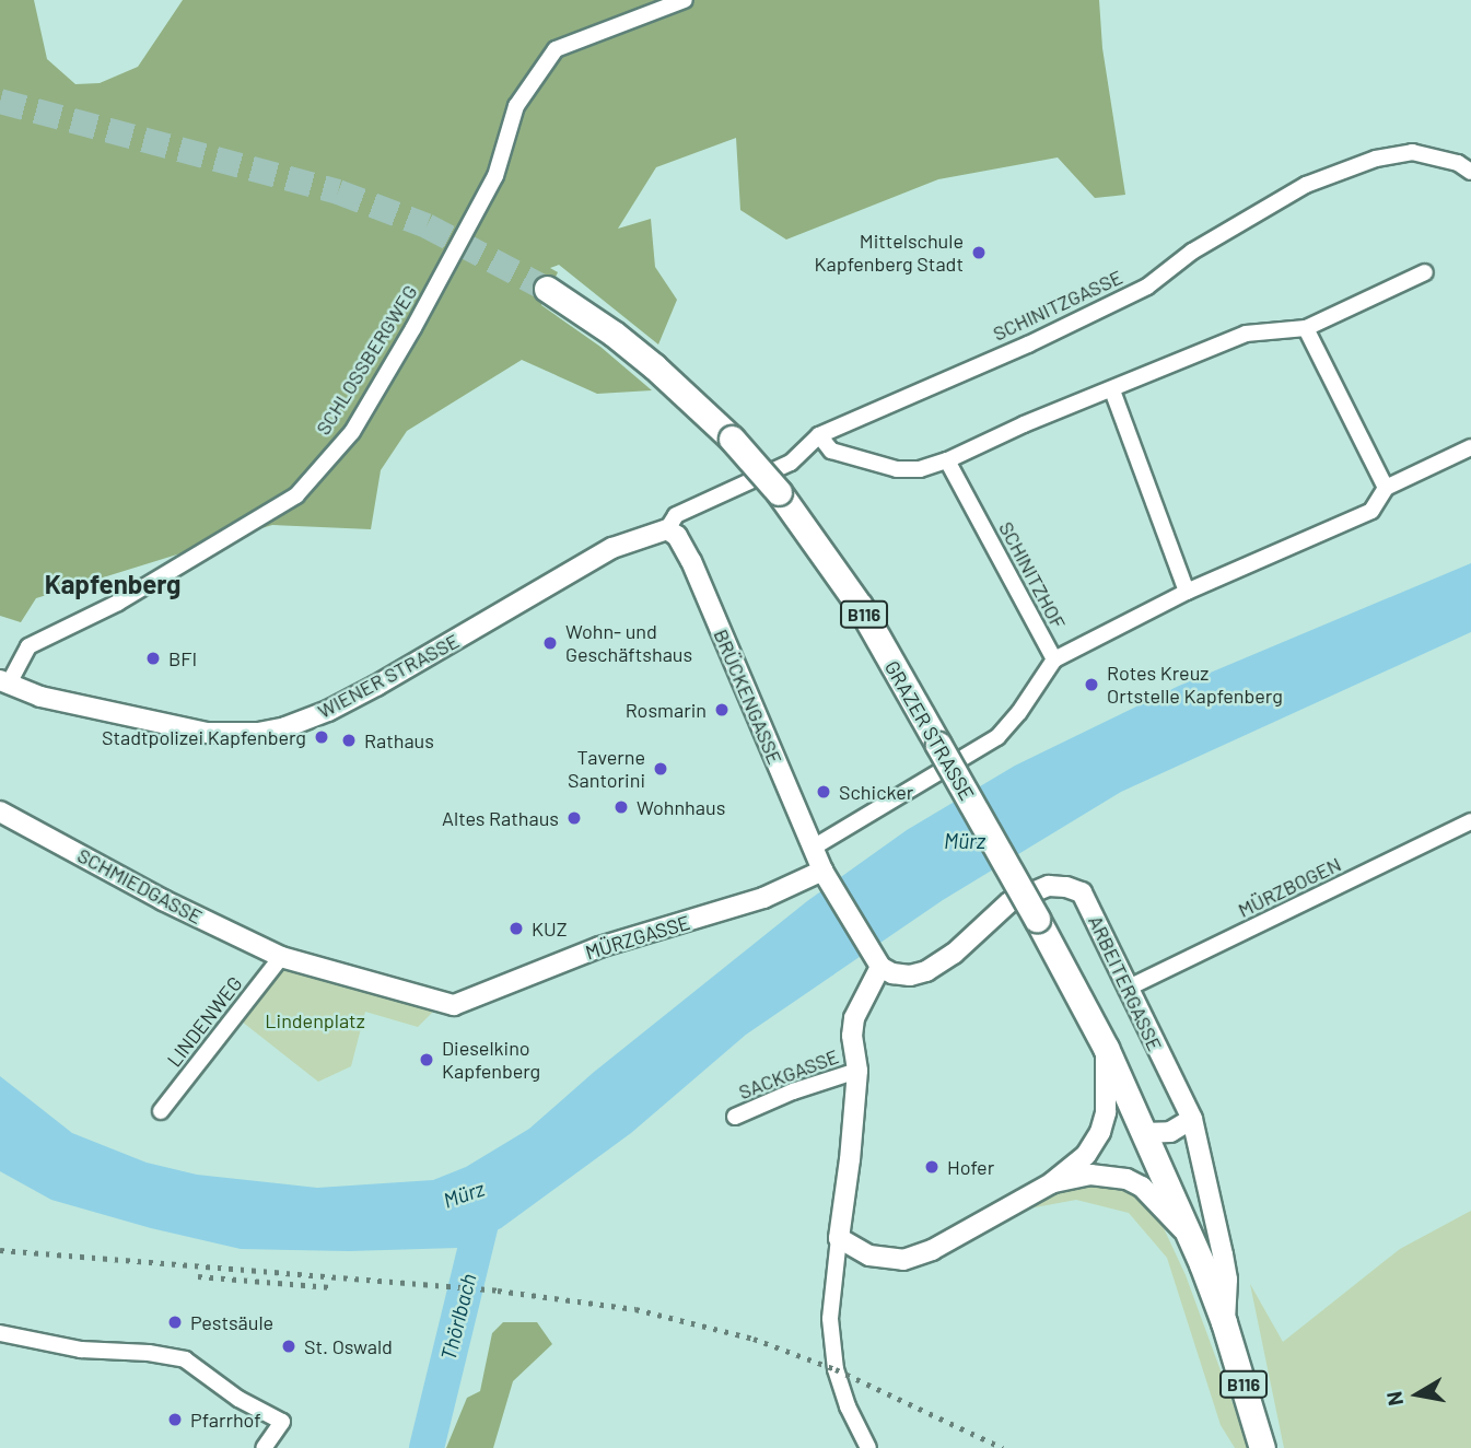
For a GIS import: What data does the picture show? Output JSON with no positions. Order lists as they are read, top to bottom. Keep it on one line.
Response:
{"streets":{"main road":["B116","GRAZER STRASSE"],"street":["SCHINITZGASSE","SCHLOSSBERGWEG","SCHINITZHOF","WIENER STRASSE","BRÜCKENGASSE","SCHMIEDGASSE","MÜRZBOGEN","MÜRZGASSE","ARBEITERGASSE","LINDENWEG","SACKGASSE"]},"crossings":[["SCHINITZGASSE","WIENER STRASSE"],["SCHINITZGASSE","BRÜCKENGASSE"],["SCHLOSSBERGWEG","WIENER STRASSE"],["WIENER STRASSE","BRÜCKENGASSE"],["BRÜCKENGASSE","MÜRZGASSE"],["GRAZER STRASSE","ARBEITERGASSE"],["SCHMIEDGASSE","MÜRZGASSE"],["SCHMIEDGASSE","LINDENWEG"],["MÜRZBOGEN","ARBEITERGASSE"],["MÜRZGASSE","LINDENWEG"]],"districts":["Kapfenberg"],"water":["Mürz","Thörlbach"],"parks":["Lindenplatz"],"places":["Mittelschule Kapfenberg Stadt","Wohn- und Geschäftshaus","BFI","Rotes Kreuz Ortstelle Kapfenberg","Rosmarin","Stadtpolizei Kapfenberg","Rathaus","Taverne Santorini","Schicker","Wohnhaus","Altes Rathaus","KUZ","Dieselkino Kapfenberg","Hofer","Pestsäule","St. Oswald","Pfarrhof"],"north":"left"}
